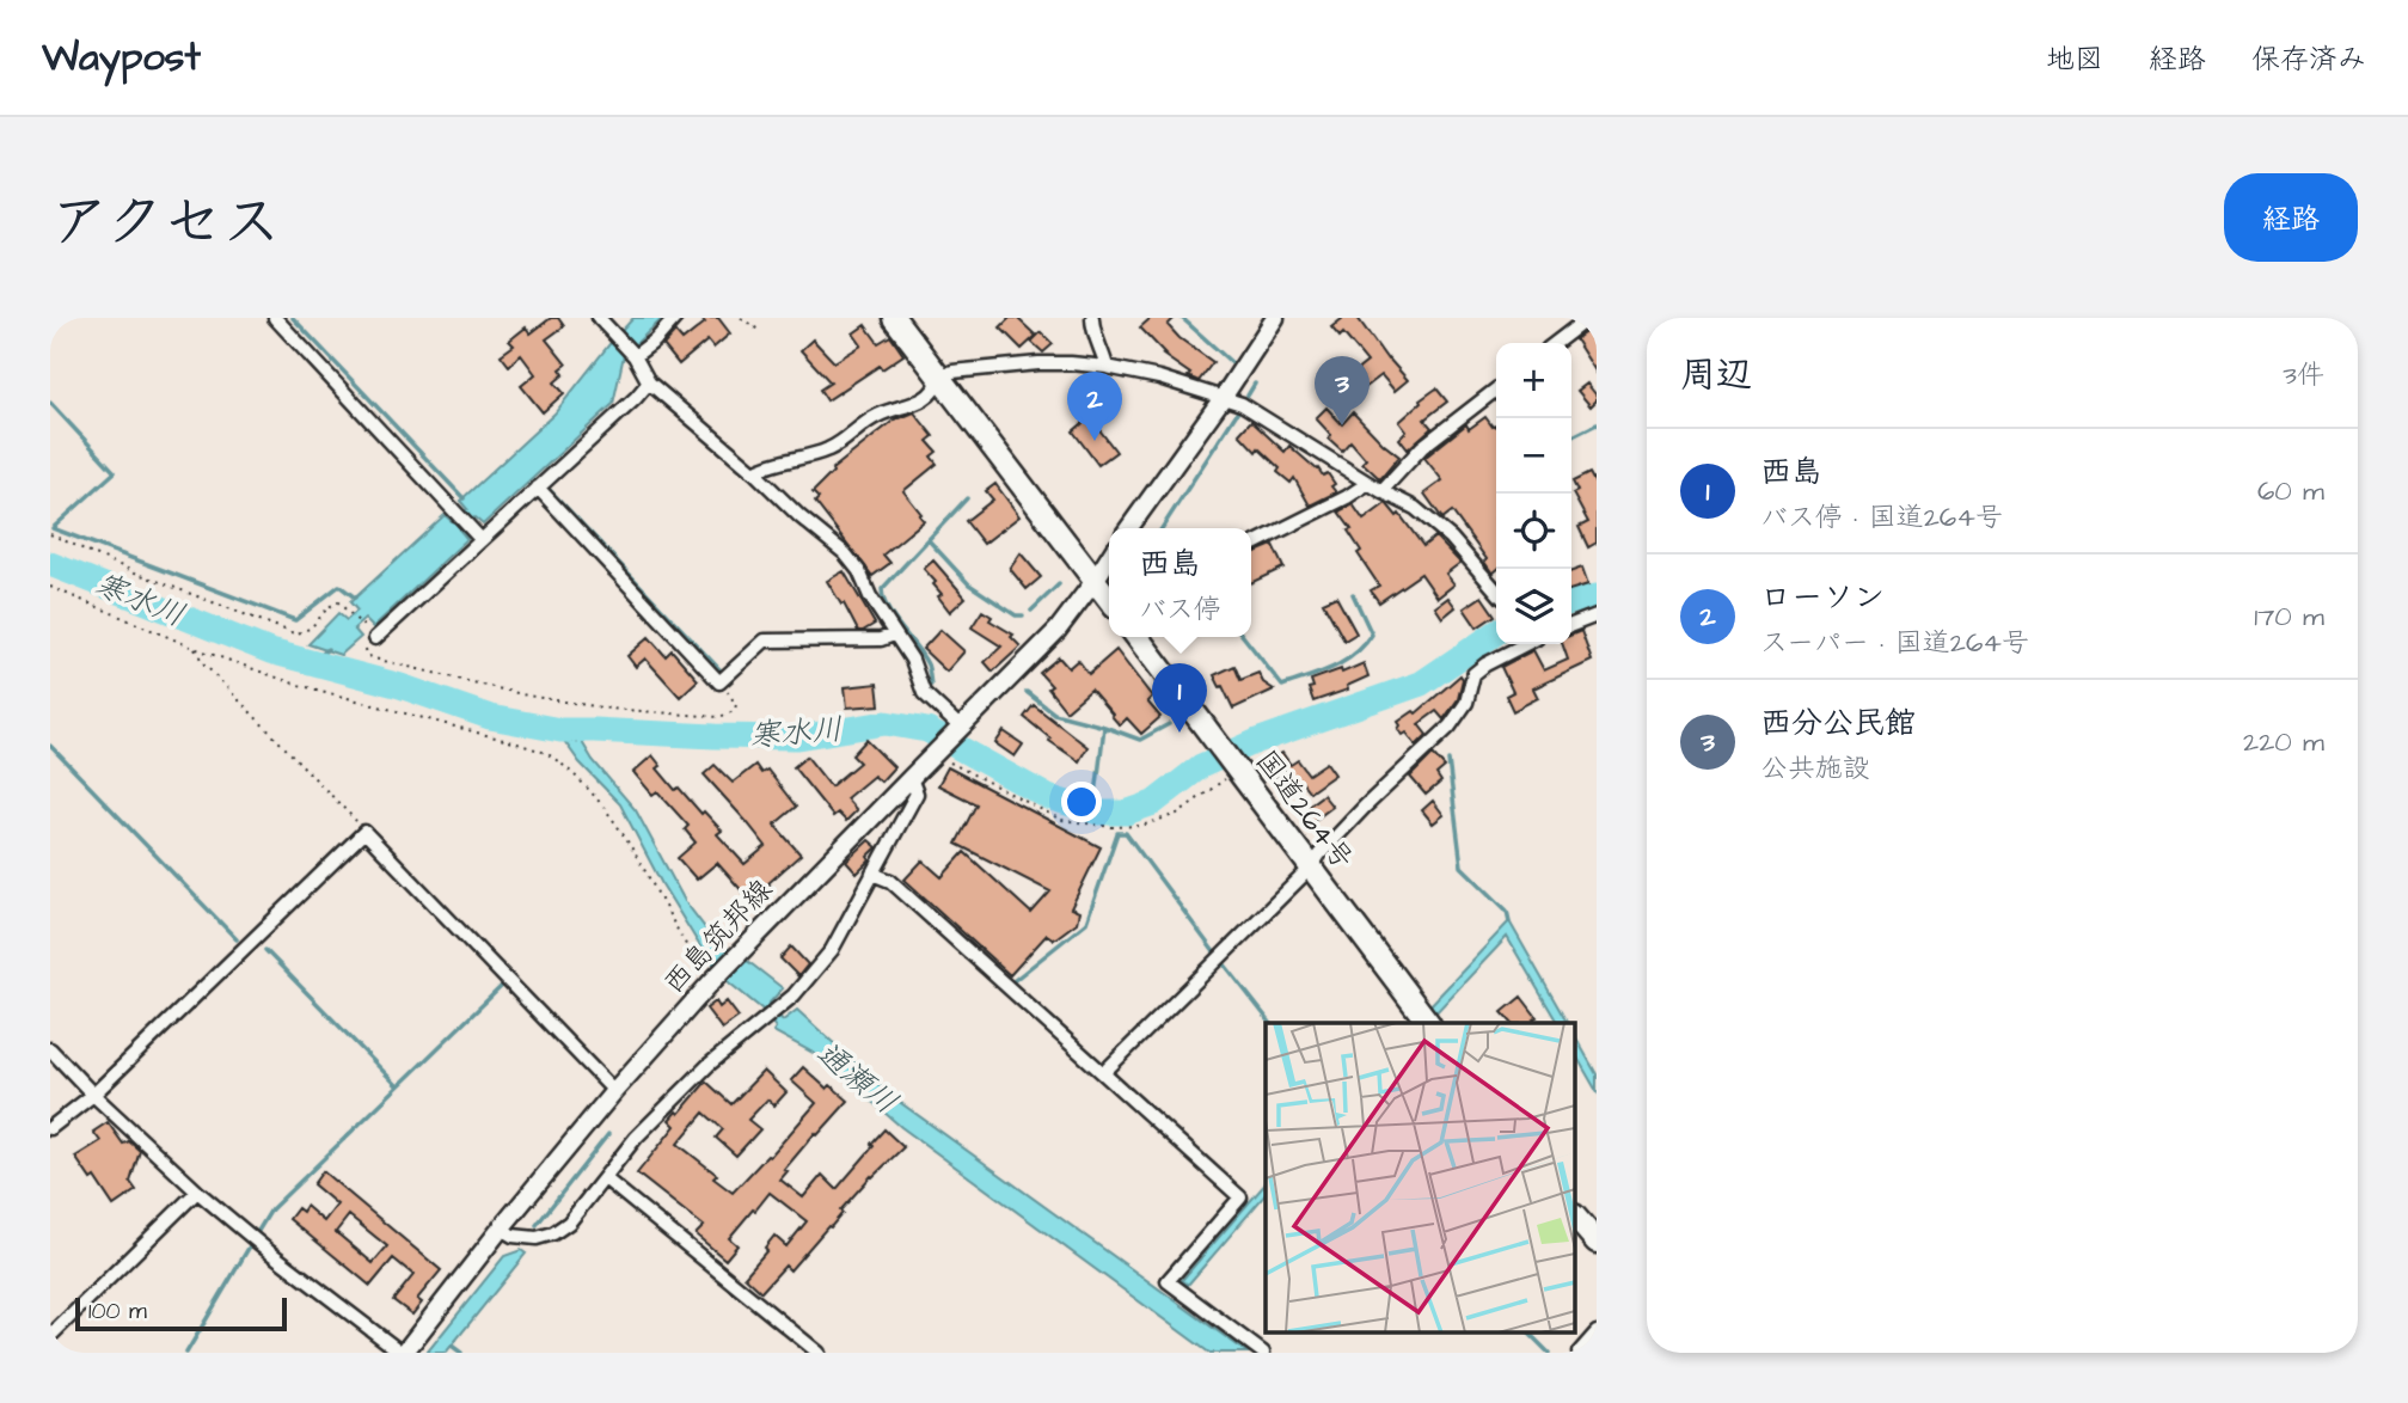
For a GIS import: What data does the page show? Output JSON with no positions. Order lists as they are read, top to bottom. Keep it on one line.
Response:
{"streets":{"highway":["国道264号"],"main road":["西島筑邦線"]},"water":["寒水川","通瀬川"],"scale_bar":"100 m","page":{"header":"Waypost","nav":["地図","経路","保存済み"],"title":"アクセス","buttons":"経路","heading":["周辺","3件"],"map_buttons":["+","−"],"pins":["3","2","1"],"list":[{"mark":"1","name":"西島","note":"バス停 · 国道264号","value":"60 m"},{"mark":"2","name":"ローソン","note":"スーパー · 国道264号","value":"170 m"},{"mark":"3","name":"西分公民館","note":"公共施設","value":"220 m"}],"popup":["西島","バス停"],"scale":"100 m"}}
